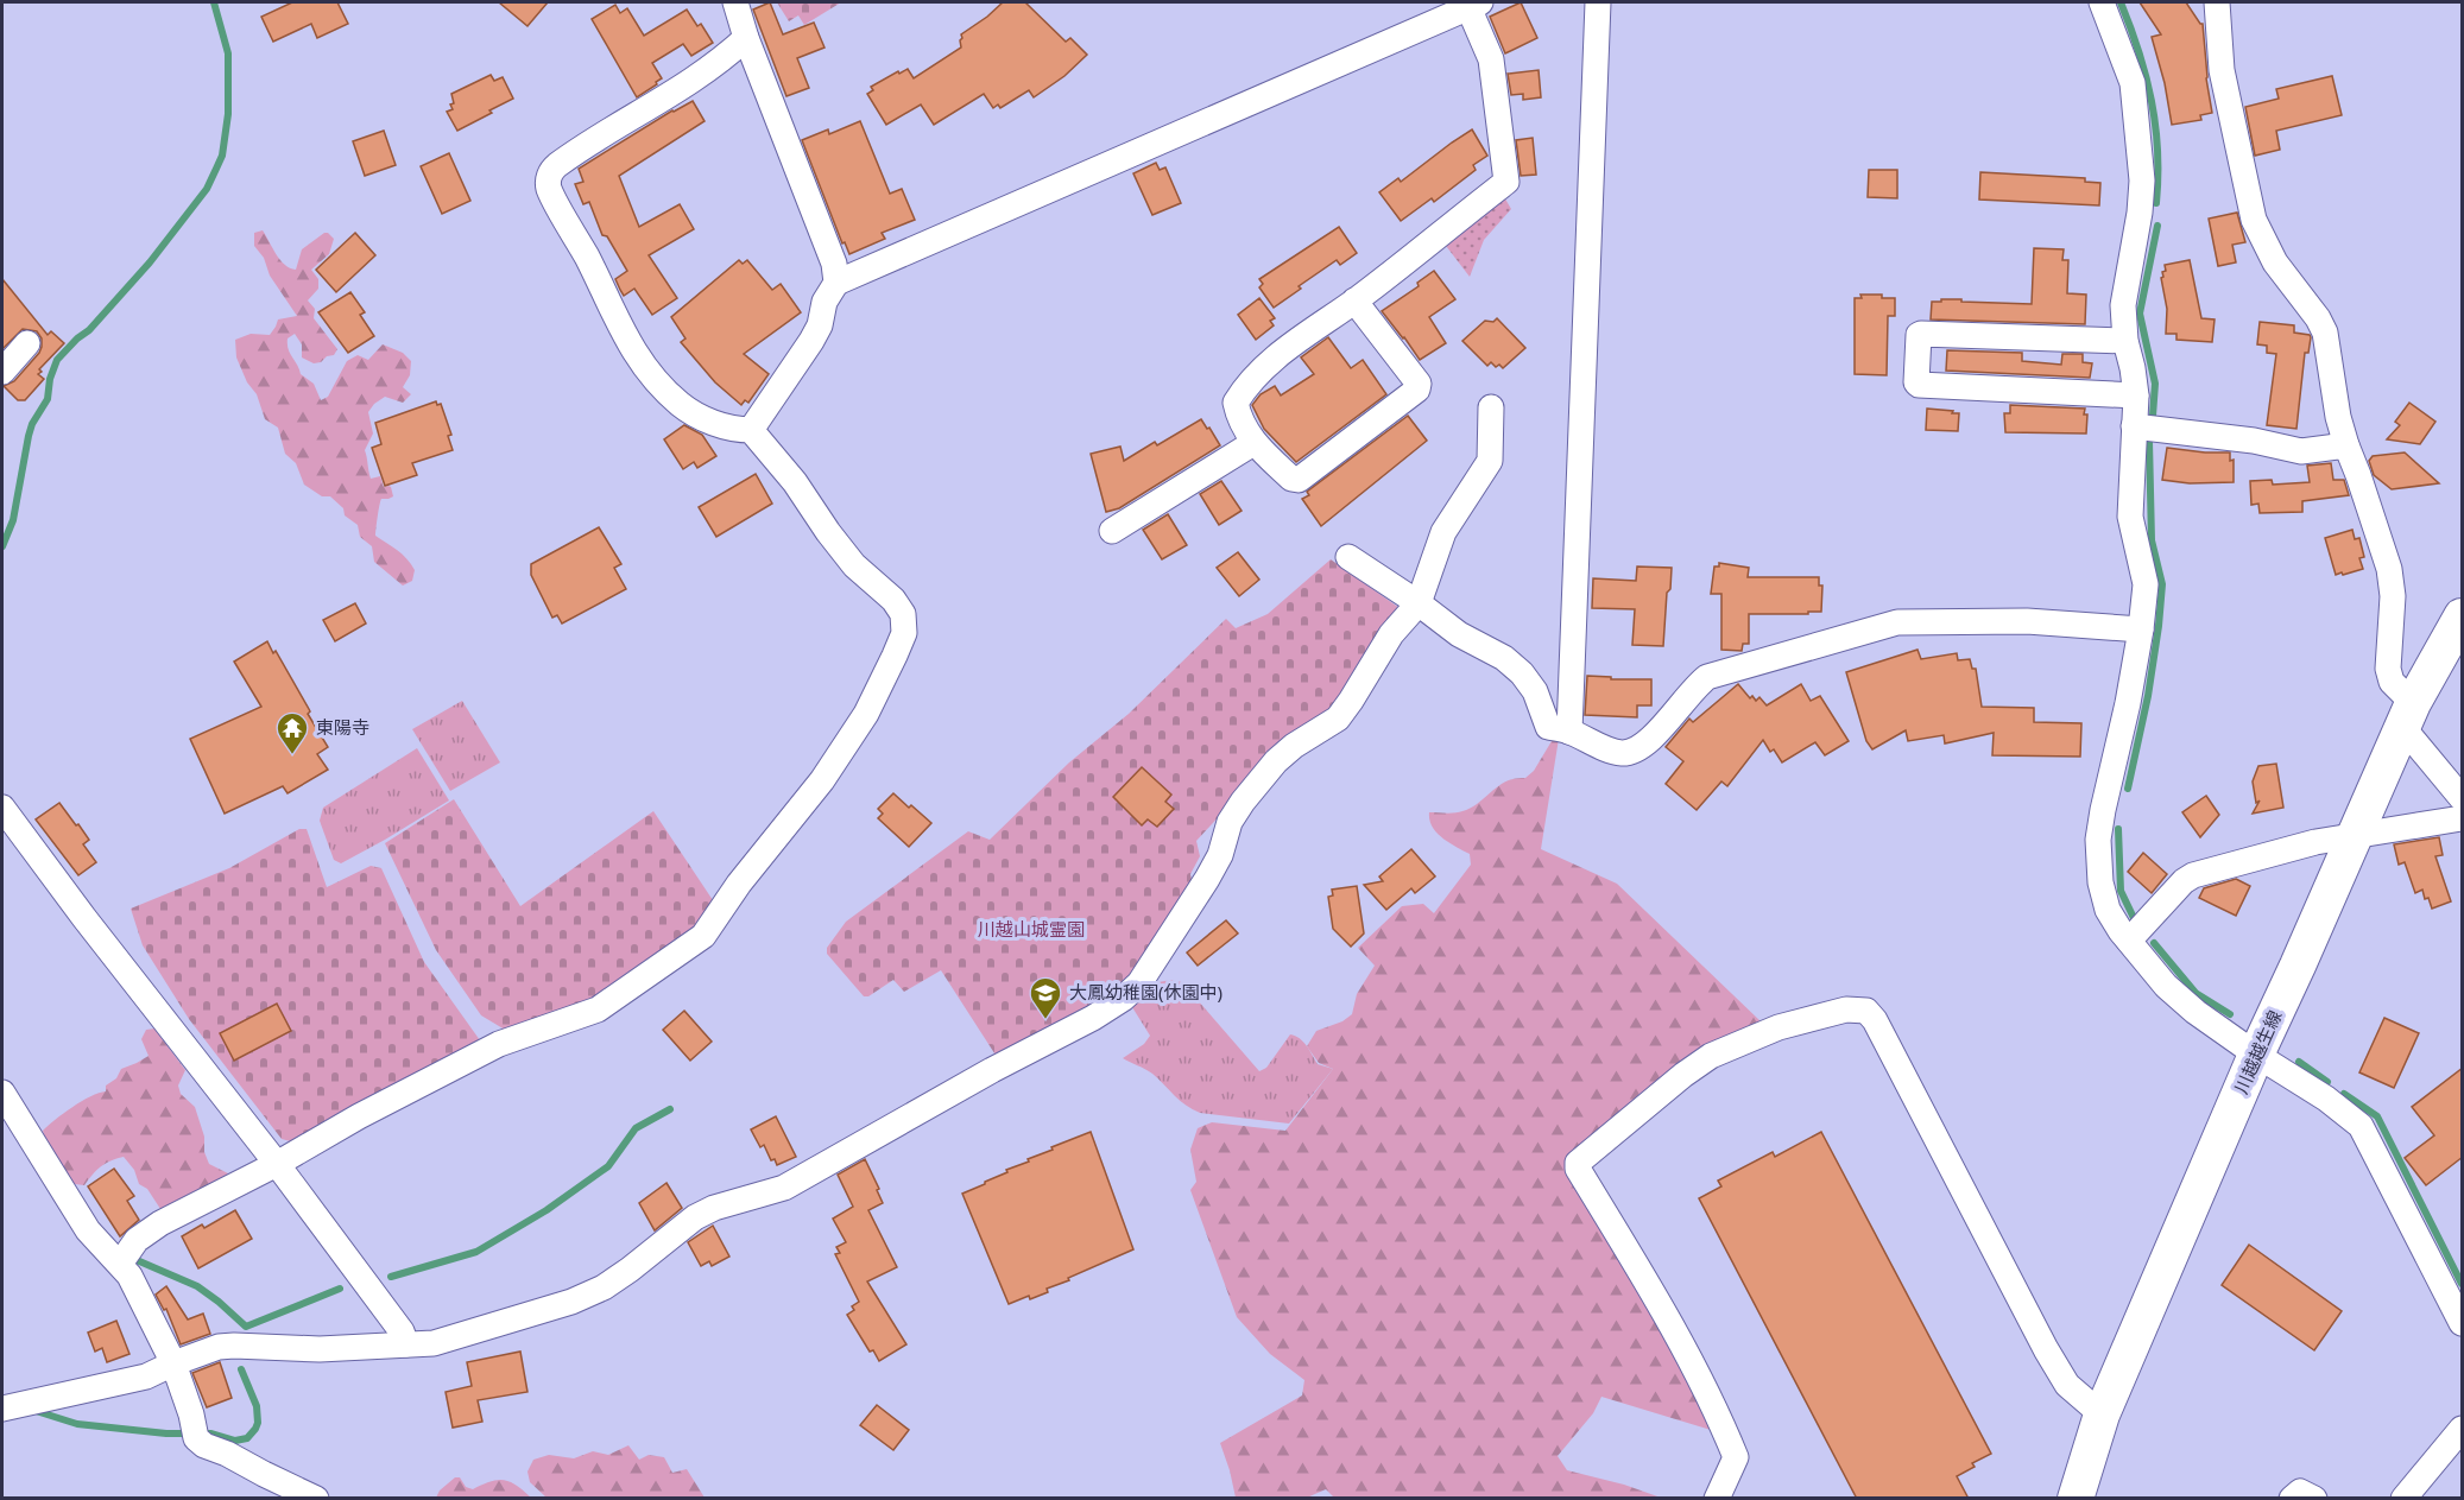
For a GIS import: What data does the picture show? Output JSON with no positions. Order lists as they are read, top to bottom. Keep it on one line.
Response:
{"streets":{"main road":["川越越生線"]},"parks":["川越山城霊園"],"places":{"temple":["東陽寺"],"school or university":["大鳳幼稚園(休園中)"]}}
